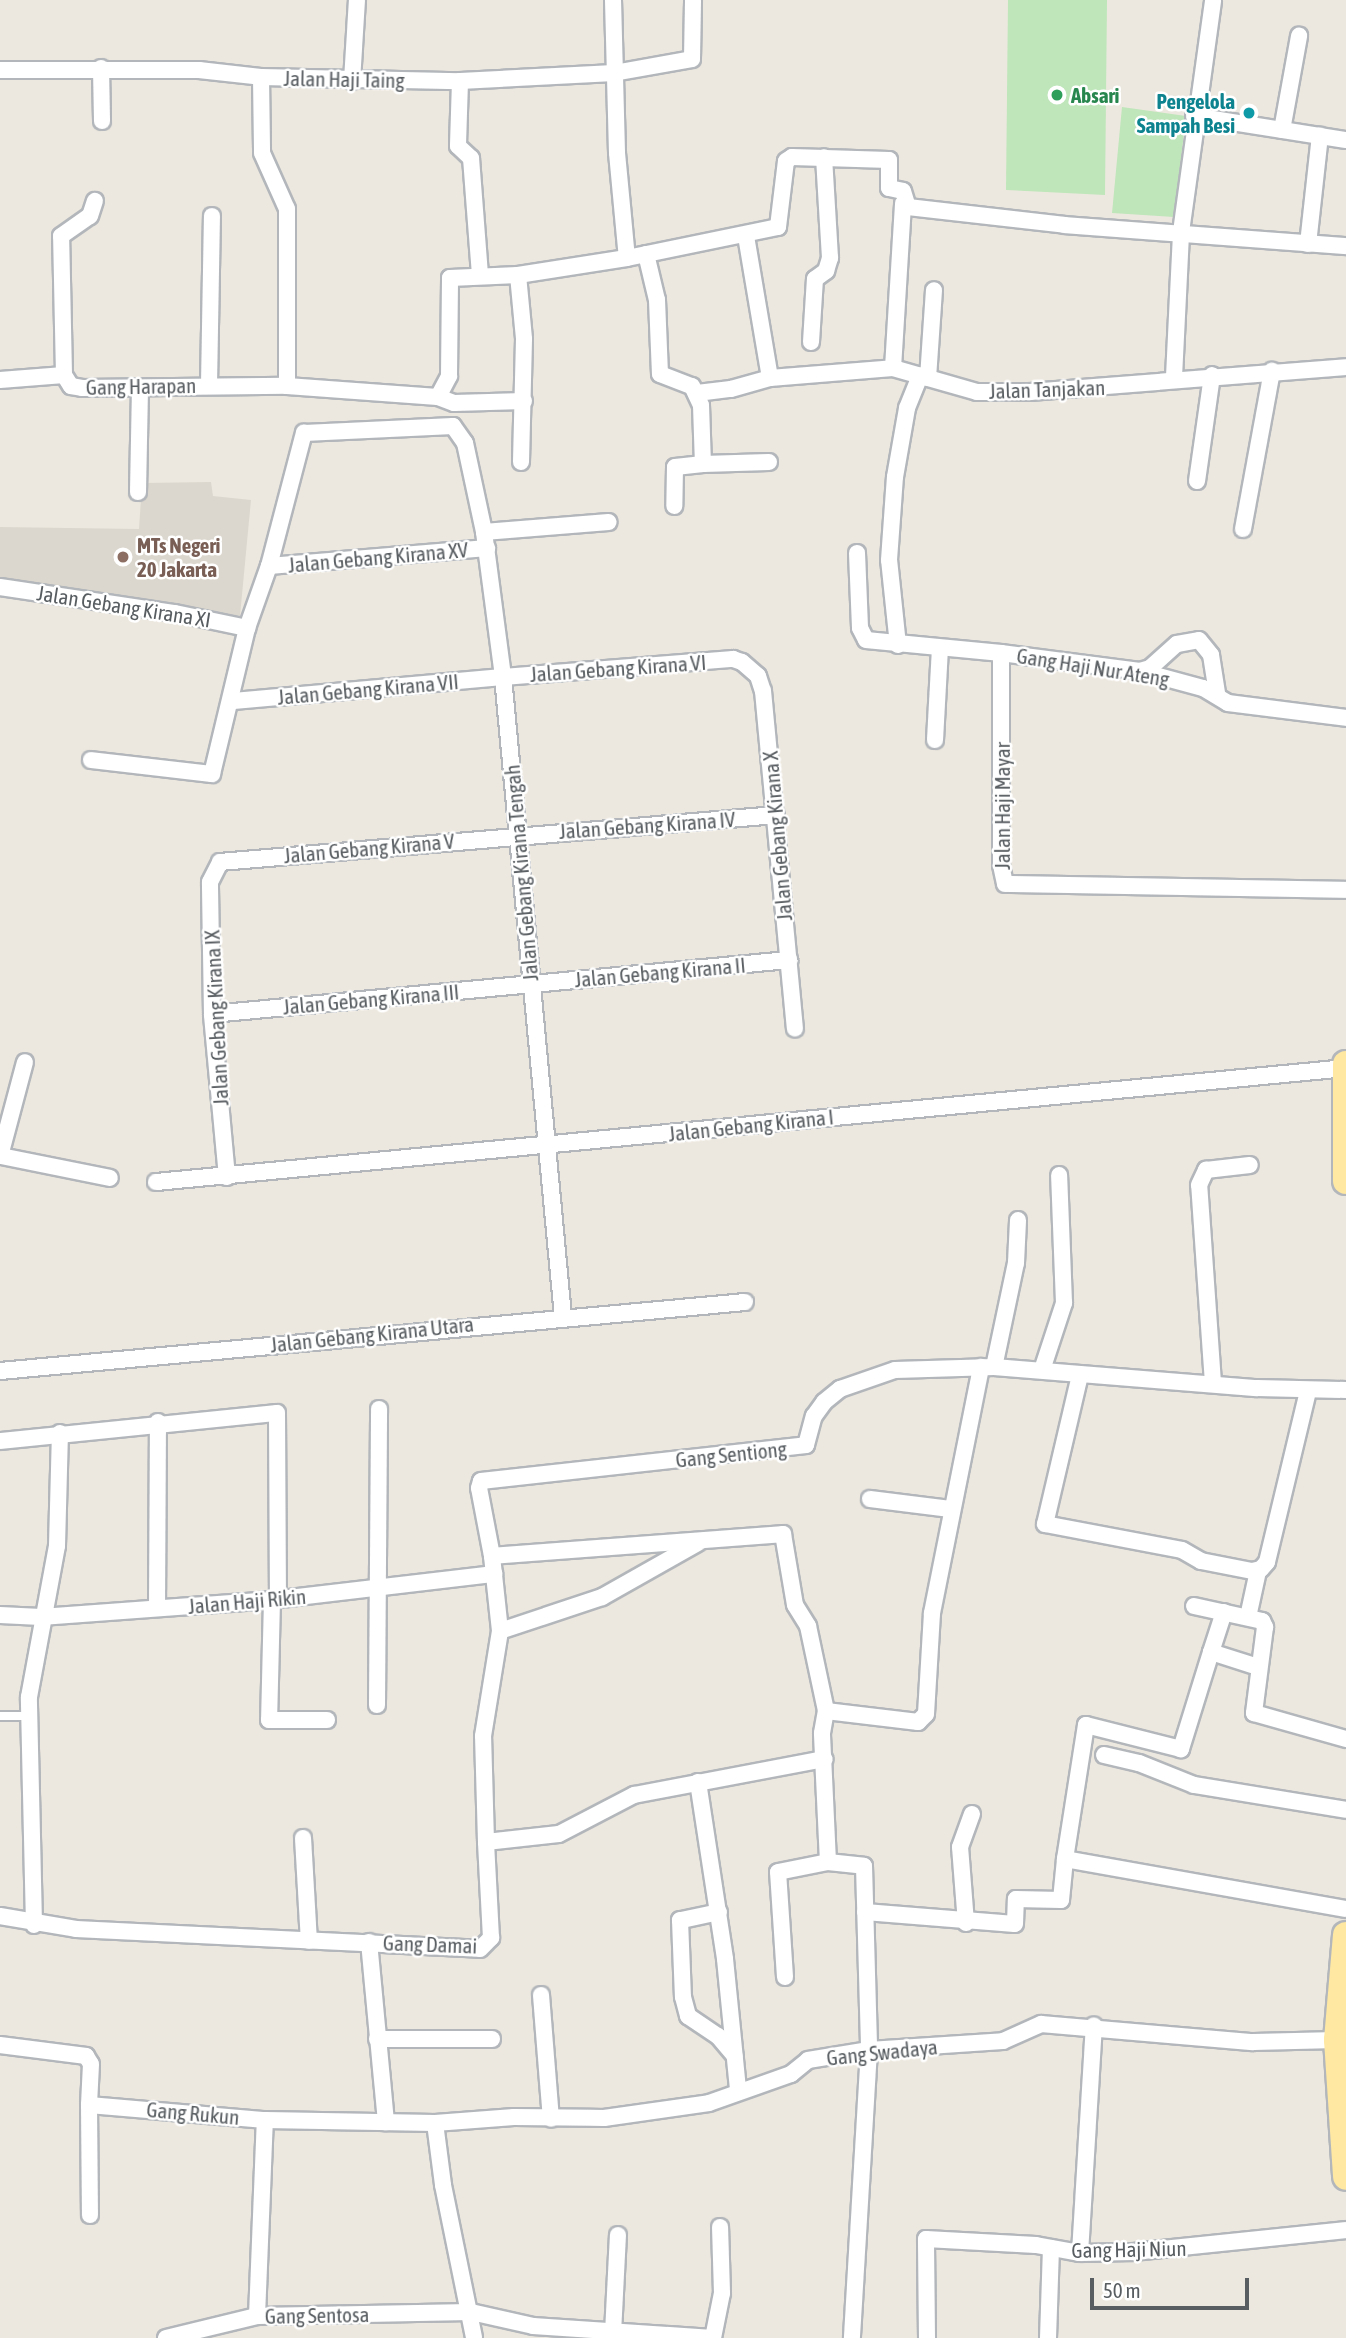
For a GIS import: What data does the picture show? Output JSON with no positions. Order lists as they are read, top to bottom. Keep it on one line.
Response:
{"streets":{"street":["Jalan Haji Taing","Gang Harapan","Jalan Tanjakan","Jalan Gebang Kirana XV","Jalan Gebang Kirana XI","Gang Haji Nur Ateng","Jalan Gebang Kirana VI","Jalan Gebang Kirana VII","Jalan Haji Mayar","Jalan Gebang Kirana IV","Jalan Gebang Kirana X","Jalan Gebang Kirana V","Jalan Gebang Kirana Tengah","Jalan Gebang Kirana II","Jalan Gebang Kirana III","Jalan Gebang Kirana IX","Jalan Gebang Kirana I","Jalan Gebang Kirana Utara","Gang Sentiong","Jalan Haji Rikin","Gang Damai","Gang Swadaya","Gang Rukun","Gang Haji Niun","Gang Sentosa"]},"crossings":[["Jalan Gebang Kirana XV","Jalan Gebang Kirana Tengah"],["Gang Haji Nur Ateng","Jalan Haji Mayar"],["Jalan Gebang Kirana VI","Jalan Gebang Kirana VII"],["Jalan Gebang Kirana VI","Jalan Gebang Kirana X"],["Jalan Gebang Kirana VI","Jalan Gebang Kirana Tengah"],["Jalan Gebang Kirana VII","Jalan Gebang Kirana Tengah"],["Jalan Gebang Kirana IV","Jalan Gebang Kirana X"],["Jalan Gebang Kirana IV","Jalan Gebang Kirana V"],["Jalan Gebang Kirana IV","Jalan Gebang Kirana Tengah"],["Jalan Gebang Kirana X","Jalan Gebang Kirana II"],["Jalan Gebang Kirana V","Jalan Gebang Kirana Tengah"],["Jalan Gebang Kirana V","Jalan Gebang Kirana IX"],["Jalan Gebang Kirana Tengah","Jalan Gebang Kirana II"],["Jalan Gebang Kirana Tengah","Jalan Gebang Kirana III"],["Jalan Gebang Kirana Tengah","Jalan Gebang Kirana I"],["Jalan Gebang Kirana Tengah","Jalan Gebang Kirana Utara"],["Jalan Gebang Kirana II","Jalan Gebang Kirana III"],["Jalan Gebang Kirana III","Jalan Gebang Kirana IX"],["Jalan Gebang Kirana IX","Jalan Gebang Kirana I"],["Gang Sentiong","Jalan Haji Rikin"],["Gang Sentiong","Gang Damai"],["Gang Swadaya","Gang Rukun"]],"places":["Absari","Pengelola Sampah Besi","MTs Negeri 20 Jakarta"],"scale_bar":"50 m"}
